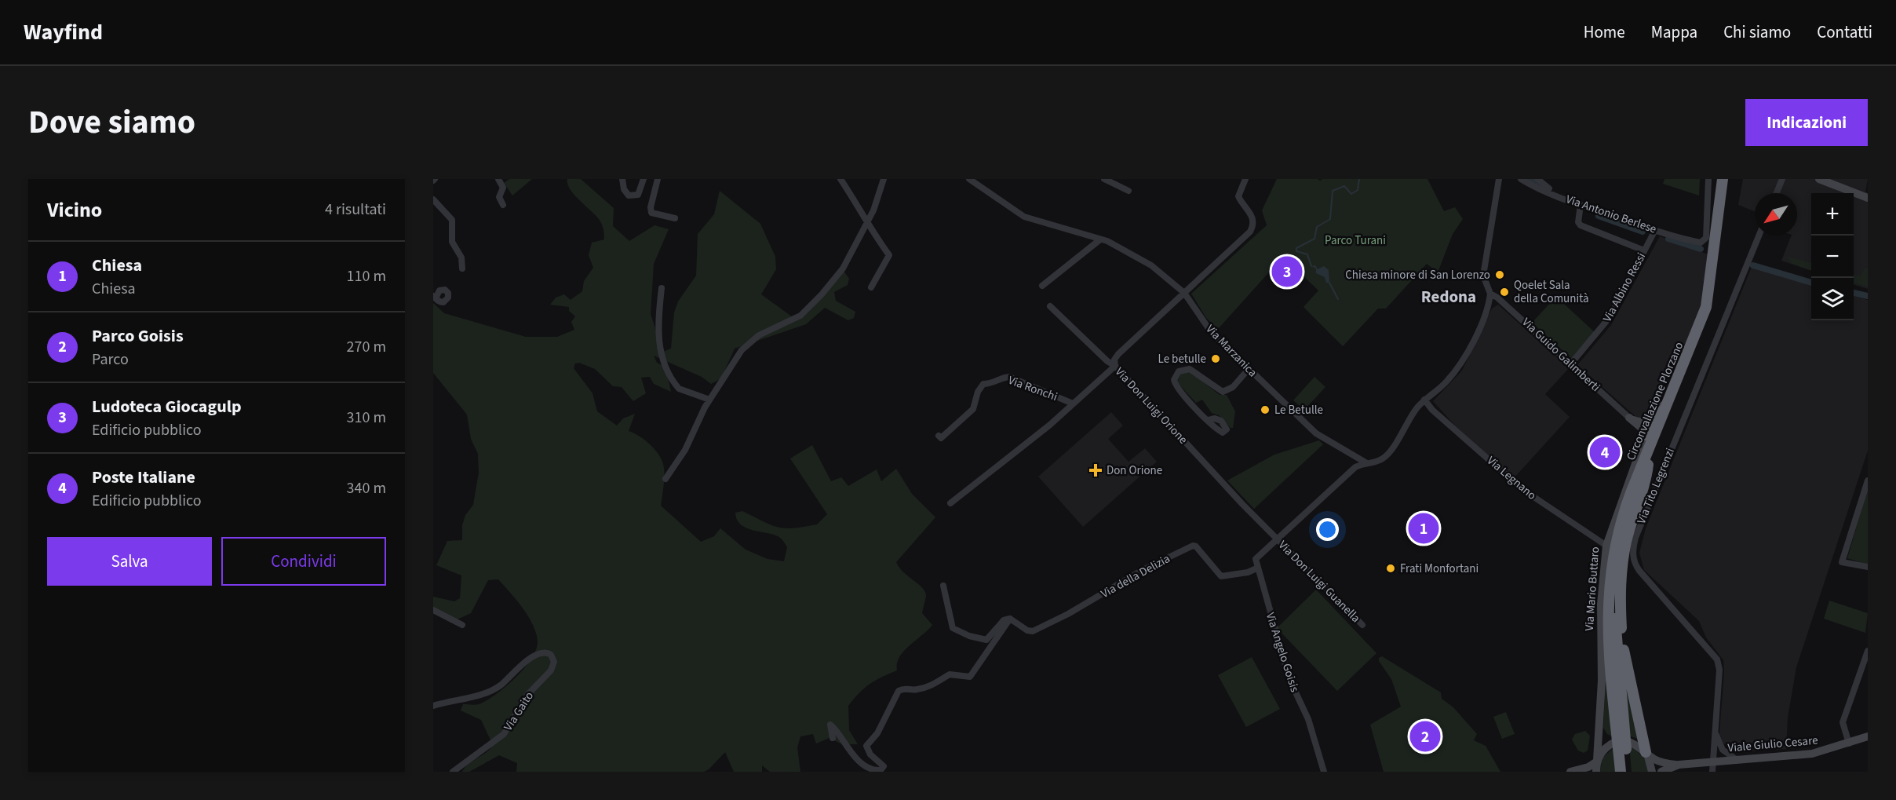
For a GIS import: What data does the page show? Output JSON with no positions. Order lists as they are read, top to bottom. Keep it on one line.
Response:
{"streets":{"highway":["Circonvallazione Plorzano"],"street":["Via Antonio Berlese","Via Albino Ressi","Via Marzanica","Via Guido Galimberti","Via Ronchi","Via Don Luigi Orione","Via Legnano","Via Tito Legrenzi","Via della Delizia","Via Don Luigi Guanella","Via Mario Buttaro","Via Angelo Goisis","Via Gaito","Viale Giulio Cesare"]},"crossings":[["Via Antonio Berlese","Via Albino Ressi"],["Via Albino Ressi","Via Guido Galimberti"],["Via Ronchi","Via Don Luigi Orione"],["Via Don Luigi Orione","Via Don Luigi Guanella"],["Via Legnano","Via Mario Buttaro"],["Via Tito Legrenzi","Viale Giulio Cesare"],["Via della Delizia","Via Angelo Goisis"],["Via Mario Buttaro","Viale Giulio Cesare"]],"districts":["Redona"],"parks":["Parco Turani"],"places":{"other":["Chiesa minore di San Lorenzo","Qoelet Sala della Comunità","Le betulle","Le Betulle","Frati Monfortani"],"health":["Don Orione"]},"north":"bottom left","page":{"header":"Wayfind","nav":["Home","Mappa","Chi siamo","Contatti"],"title":"Dove siamo","buttons":["Indicazioni",["Salva","Condividi"]],"heading":["Vicino","4 risultati"],"map_buttons":["+","−"],"list":[{"mark":"1","name":"Chiesa","note":"Chiesa","value":"110 m"},{"mark":"2","name":"Parco Goisis","note":"Parco","value":"270 m"},{"mark":"3","name":"Ludoteca Giocagulp","note":"Edificio pubblico","value":"310 m"},{"mark":"4","name":"Poste Italiane","note":"Edificio pubblico","value":"340 m"}],"pins":["3","4","1","2"]}}
